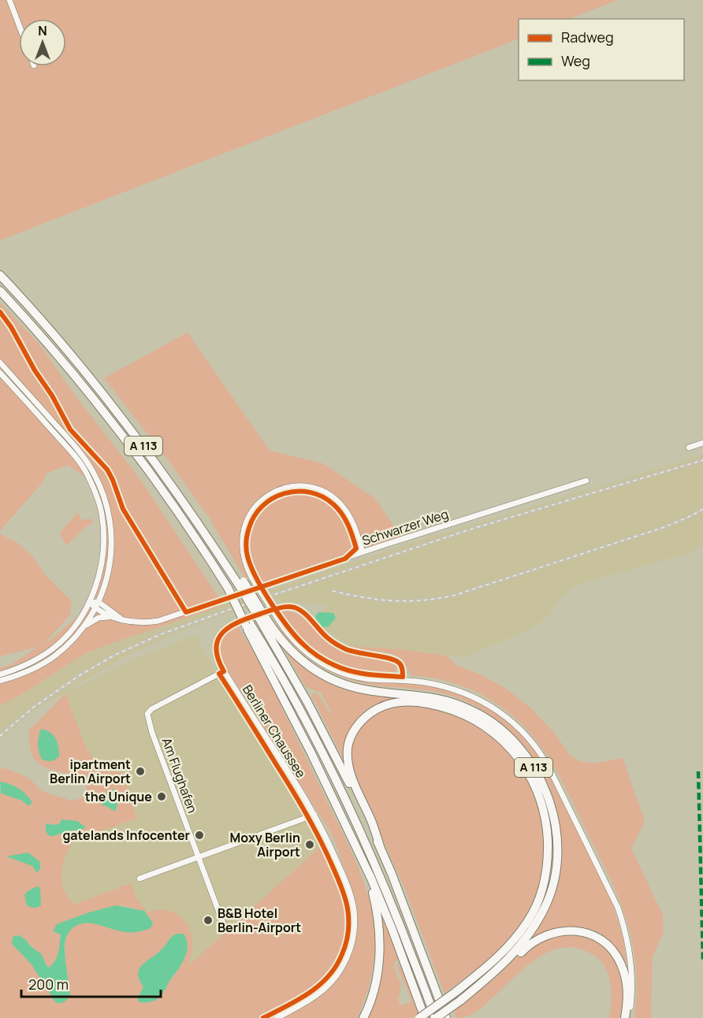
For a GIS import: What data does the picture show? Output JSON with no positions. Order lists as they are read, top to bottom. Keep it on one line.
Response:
{"streets":{"highway":["A 113"],"street":["Schwarzer Weg","Berliner Chaussee","Am Flughafen"]},"crossings":[["Berliner Chaussee","Am Flughafen"]],"places":["ipartment Berlin Airport","the Unique","gatelands Infocenter","Moxy Berlin Airport","B&B Hotel Berlin-Airport"],"legend":["Radweg","Weg"],"scale_bar":"200 m","north":"top"}
